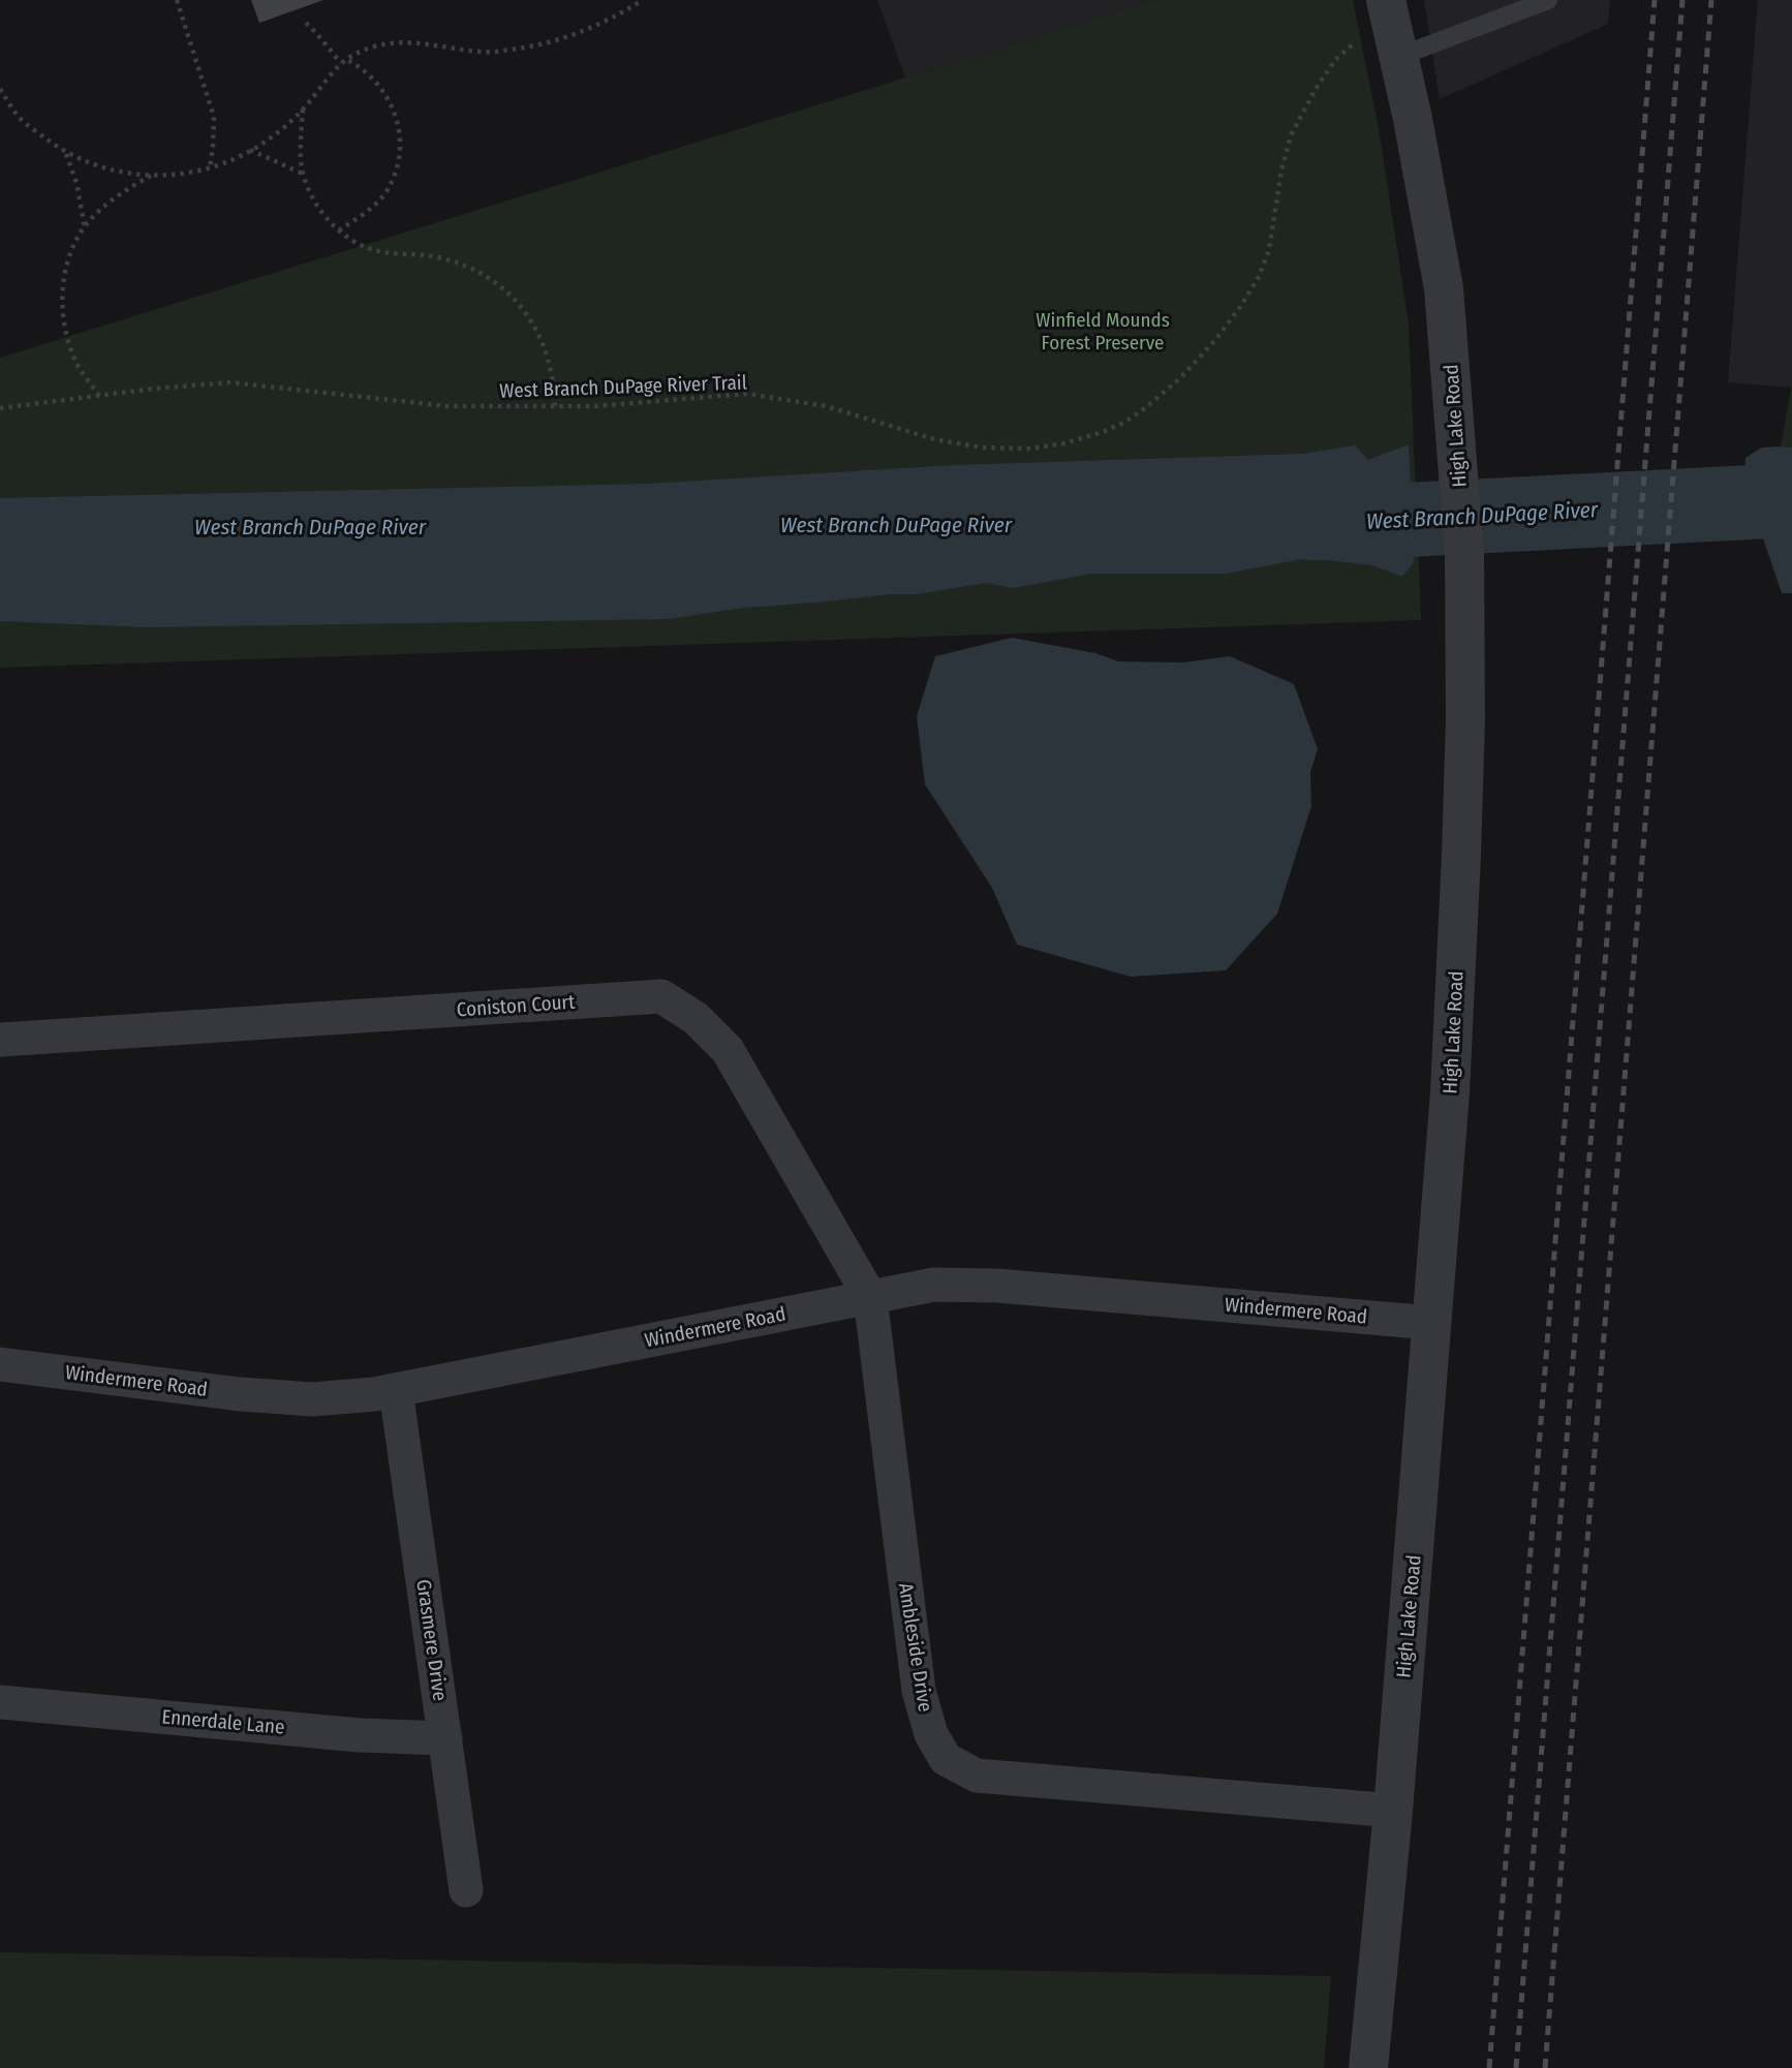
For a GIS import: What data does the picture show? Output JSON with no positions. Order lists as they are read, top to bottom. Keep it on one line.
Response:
{"streets":{"street":["High Lake Road","Coniston Court","Windermere Road","Grasmere Drive","Ambleside Drive","Ennerdale Lane"],"path":["West Branch DuPage River Trail"]},"crossings":[["High Lake Road","Windermere Road"],["High Lake Road","Ambleside Drive"],["Coniston Court","Windermere Road"],["Coniston Court","Ambleside Drive"],["Windermere Road","Grasmere Drive"],["Windermere Road","Ambleside Drive"],["Grasmere Drive","Ennerdale Lane"]],"water":["West Branch DuPage River"],"parks":["Winfield Mounds Forest Preserve"]}
